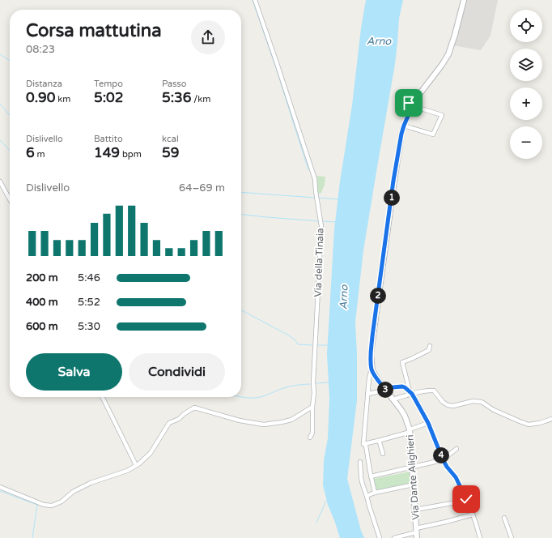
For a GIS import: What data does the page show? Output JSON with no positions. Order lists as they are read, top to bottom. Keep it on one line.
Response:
{"streets":{"main road":["Via Dante Alighieri"],"street":["Via della Tinaia"]},"water":["Arno"],"page":{"map_buttons":["+","−"],"heading":["Corsa mattutina","08:23"],"stats":[["Distanza","0.90 km"],["Tempo","5:02"],["Passo","5:36 /km"],["Dislivello","6 m"],["Battito","149 bpm"],["kcal","59"]],"chart":["Dislivello","64–69 m"],"pins":["1","2","3","4"],"list":[{"name":"200 m","note":"5:46"},{"name":"400 m","note":"5:52"},{"name":"600 m","note":"5:30"}],"buttons":["Salva","Condividi"]}}
